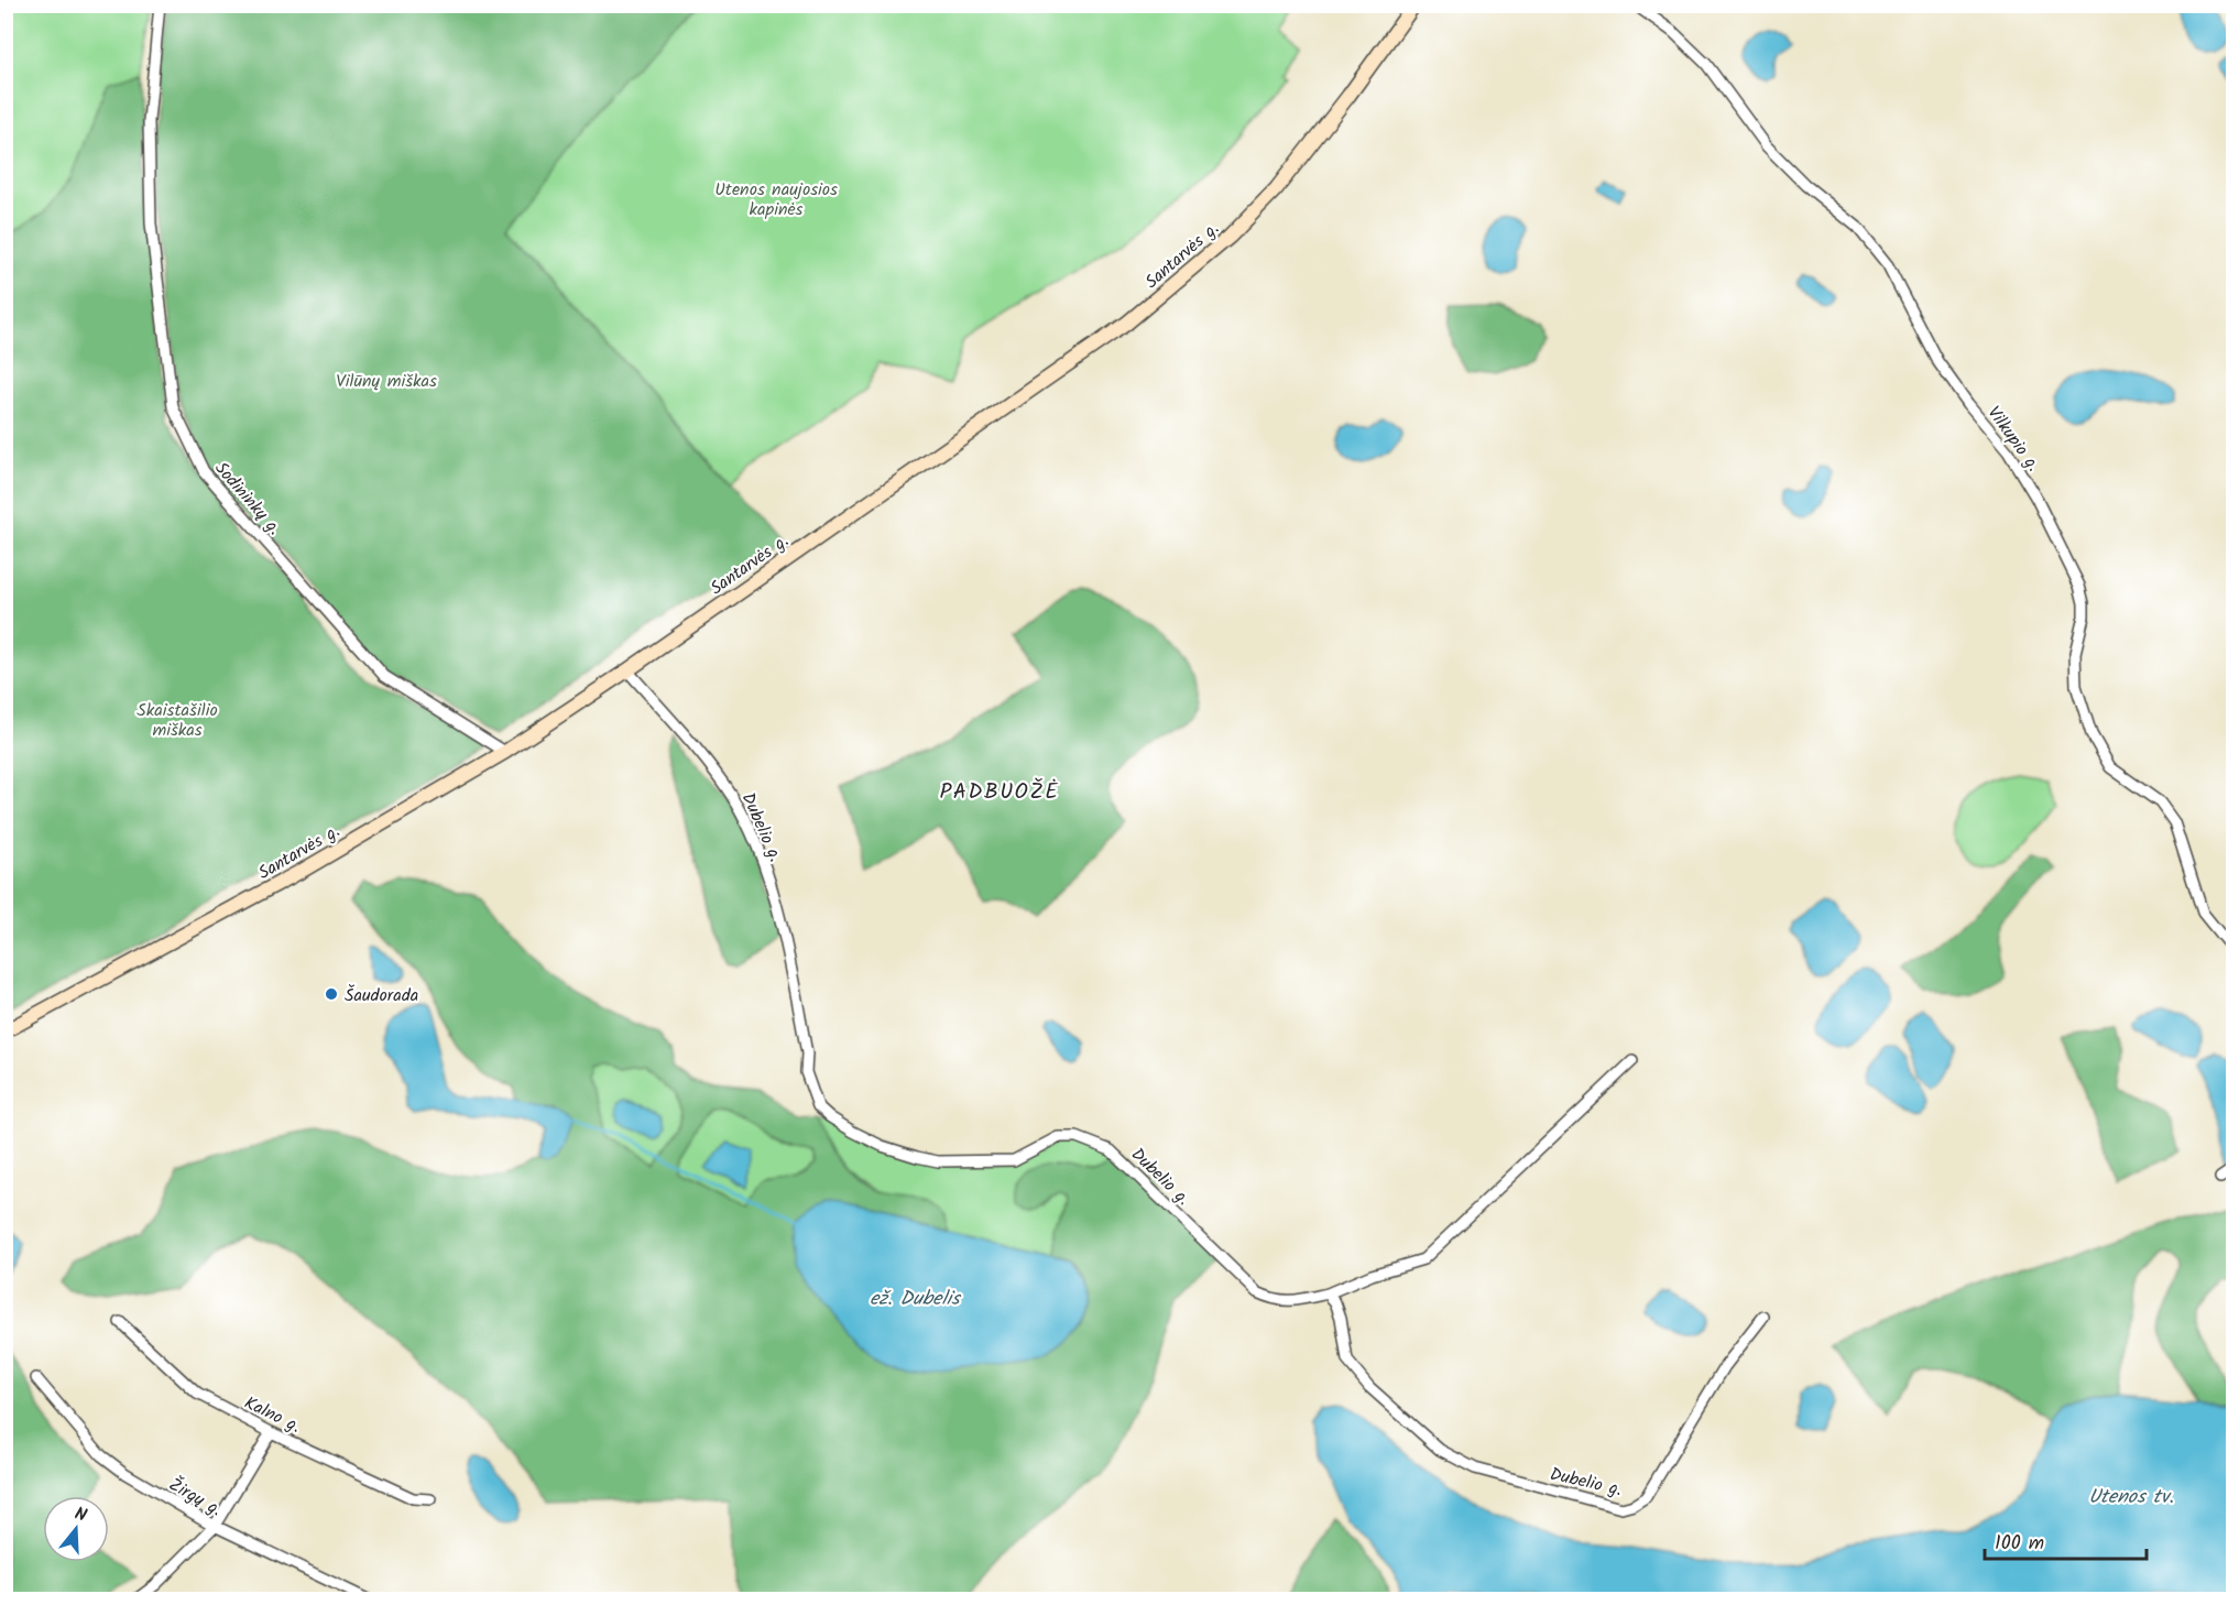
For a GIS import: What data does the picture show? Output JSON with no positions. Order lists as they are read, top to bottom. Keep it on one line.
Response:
{"streets":{"main road":["Santarvės g."],"street":["Vilkupio g.","Sodininkų g.","Dubelio g.","Kalno g.","Žirgų g."]},"crossings":[["Santarvės g.","Sodininkų g."],["Santarvės g.","Dubelio g."]],"districts":["PADBUOŽĖ"],"water":["ež. Dubelis","Utenos tv."],"parks":["Utenos naujosios kapinės","Vilūnų miškas","Skaistašilio miškas"],"places":["Šaudorada"],"scale_bar":"100 m","north":"top"}
